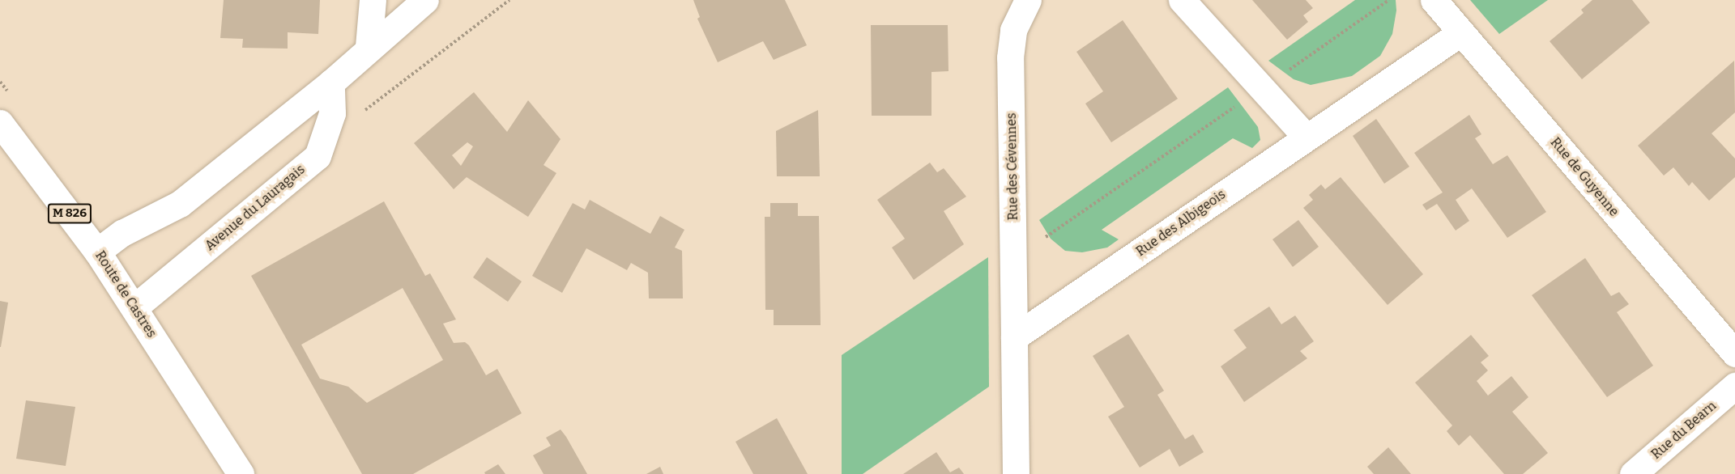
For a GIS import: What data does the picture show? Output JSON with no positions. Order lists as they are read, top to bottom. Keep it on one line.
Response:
{"streets":{"street":["Rue des Cévennes","Rue de Guyenne","Avenue du Lauragais","M 826","Rue des Albigeois","Route de Castres","Rue du Bearn"]},"crossings":[["Rue des Cévennes","Rue des Albigeois"],["Rue de Guyenne","Rue des Albigeois"],["Avenue du Lauragais","Route de Castres"]]}
